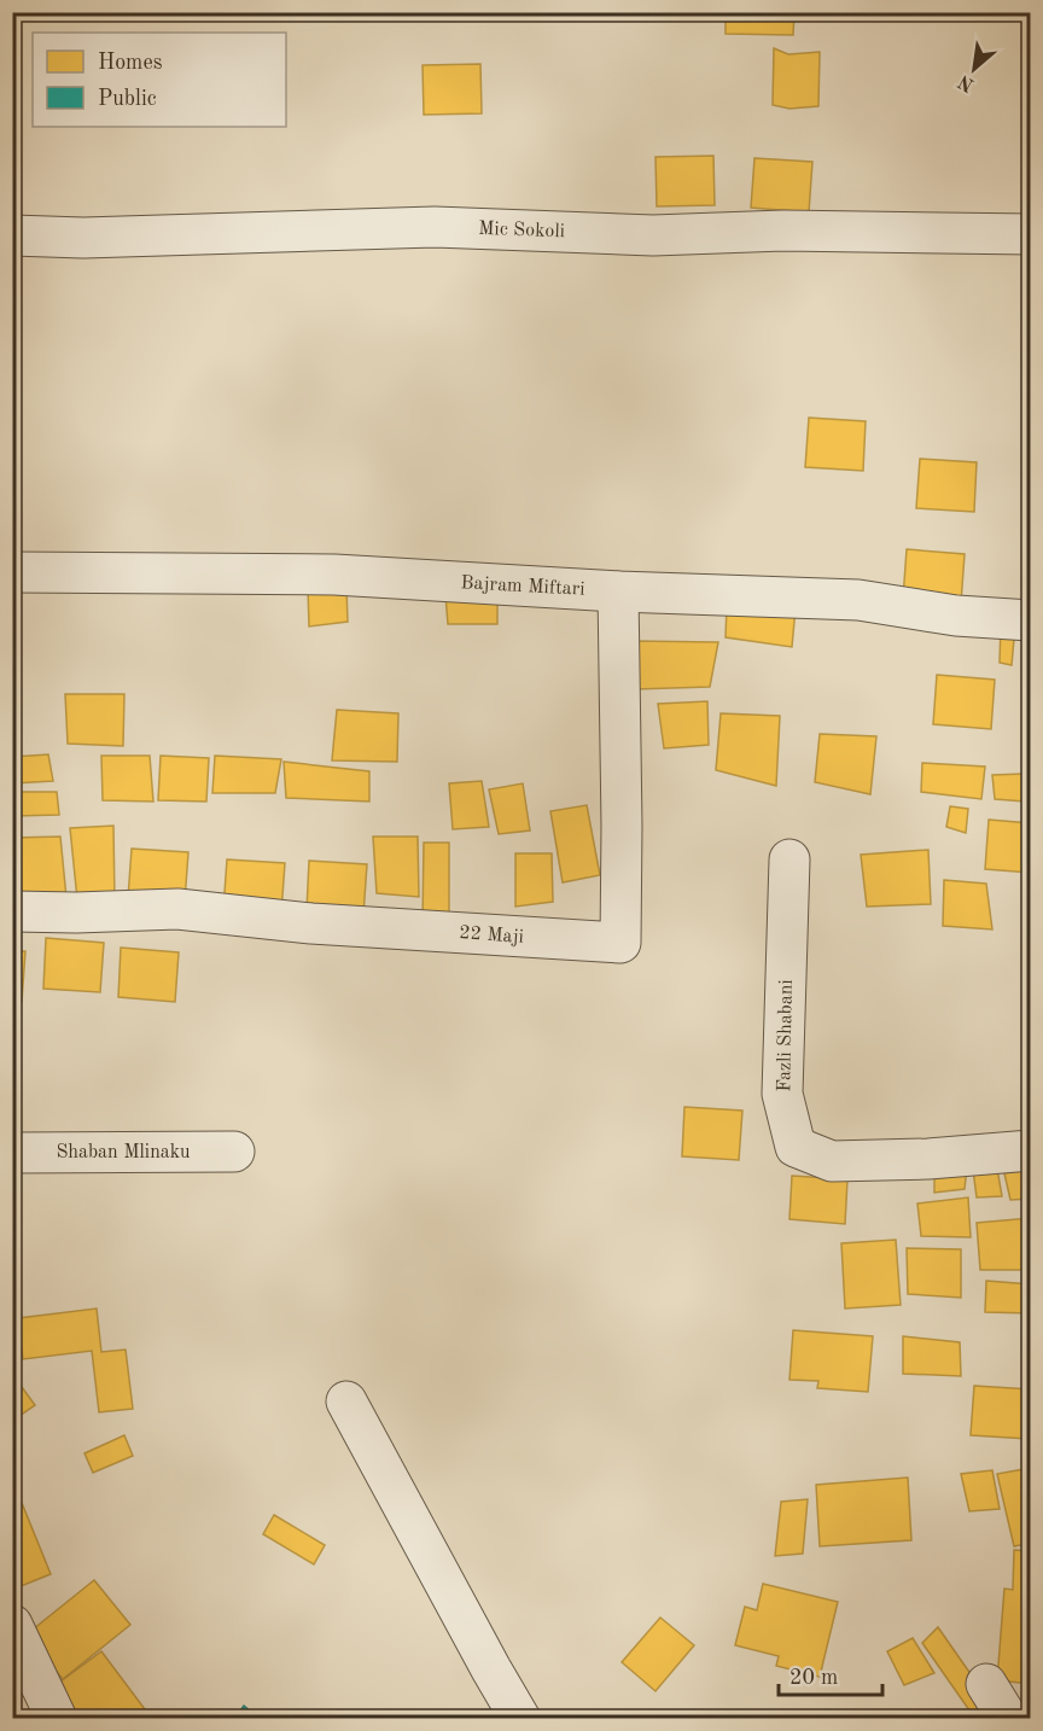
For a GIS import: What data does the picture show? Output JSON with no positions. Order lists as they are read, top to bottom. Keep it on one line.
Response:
{"streets":{"street":["Mic Sokoli","Bajram Miftari","22 Maji","Fazli Shabani","Shaban Mlinaku"]},"crossings":[["Bajram Miftari","22 Maji"]],"legend":["Homes","Public"],"scale_bar":"20 m","north":"bottom left"}
